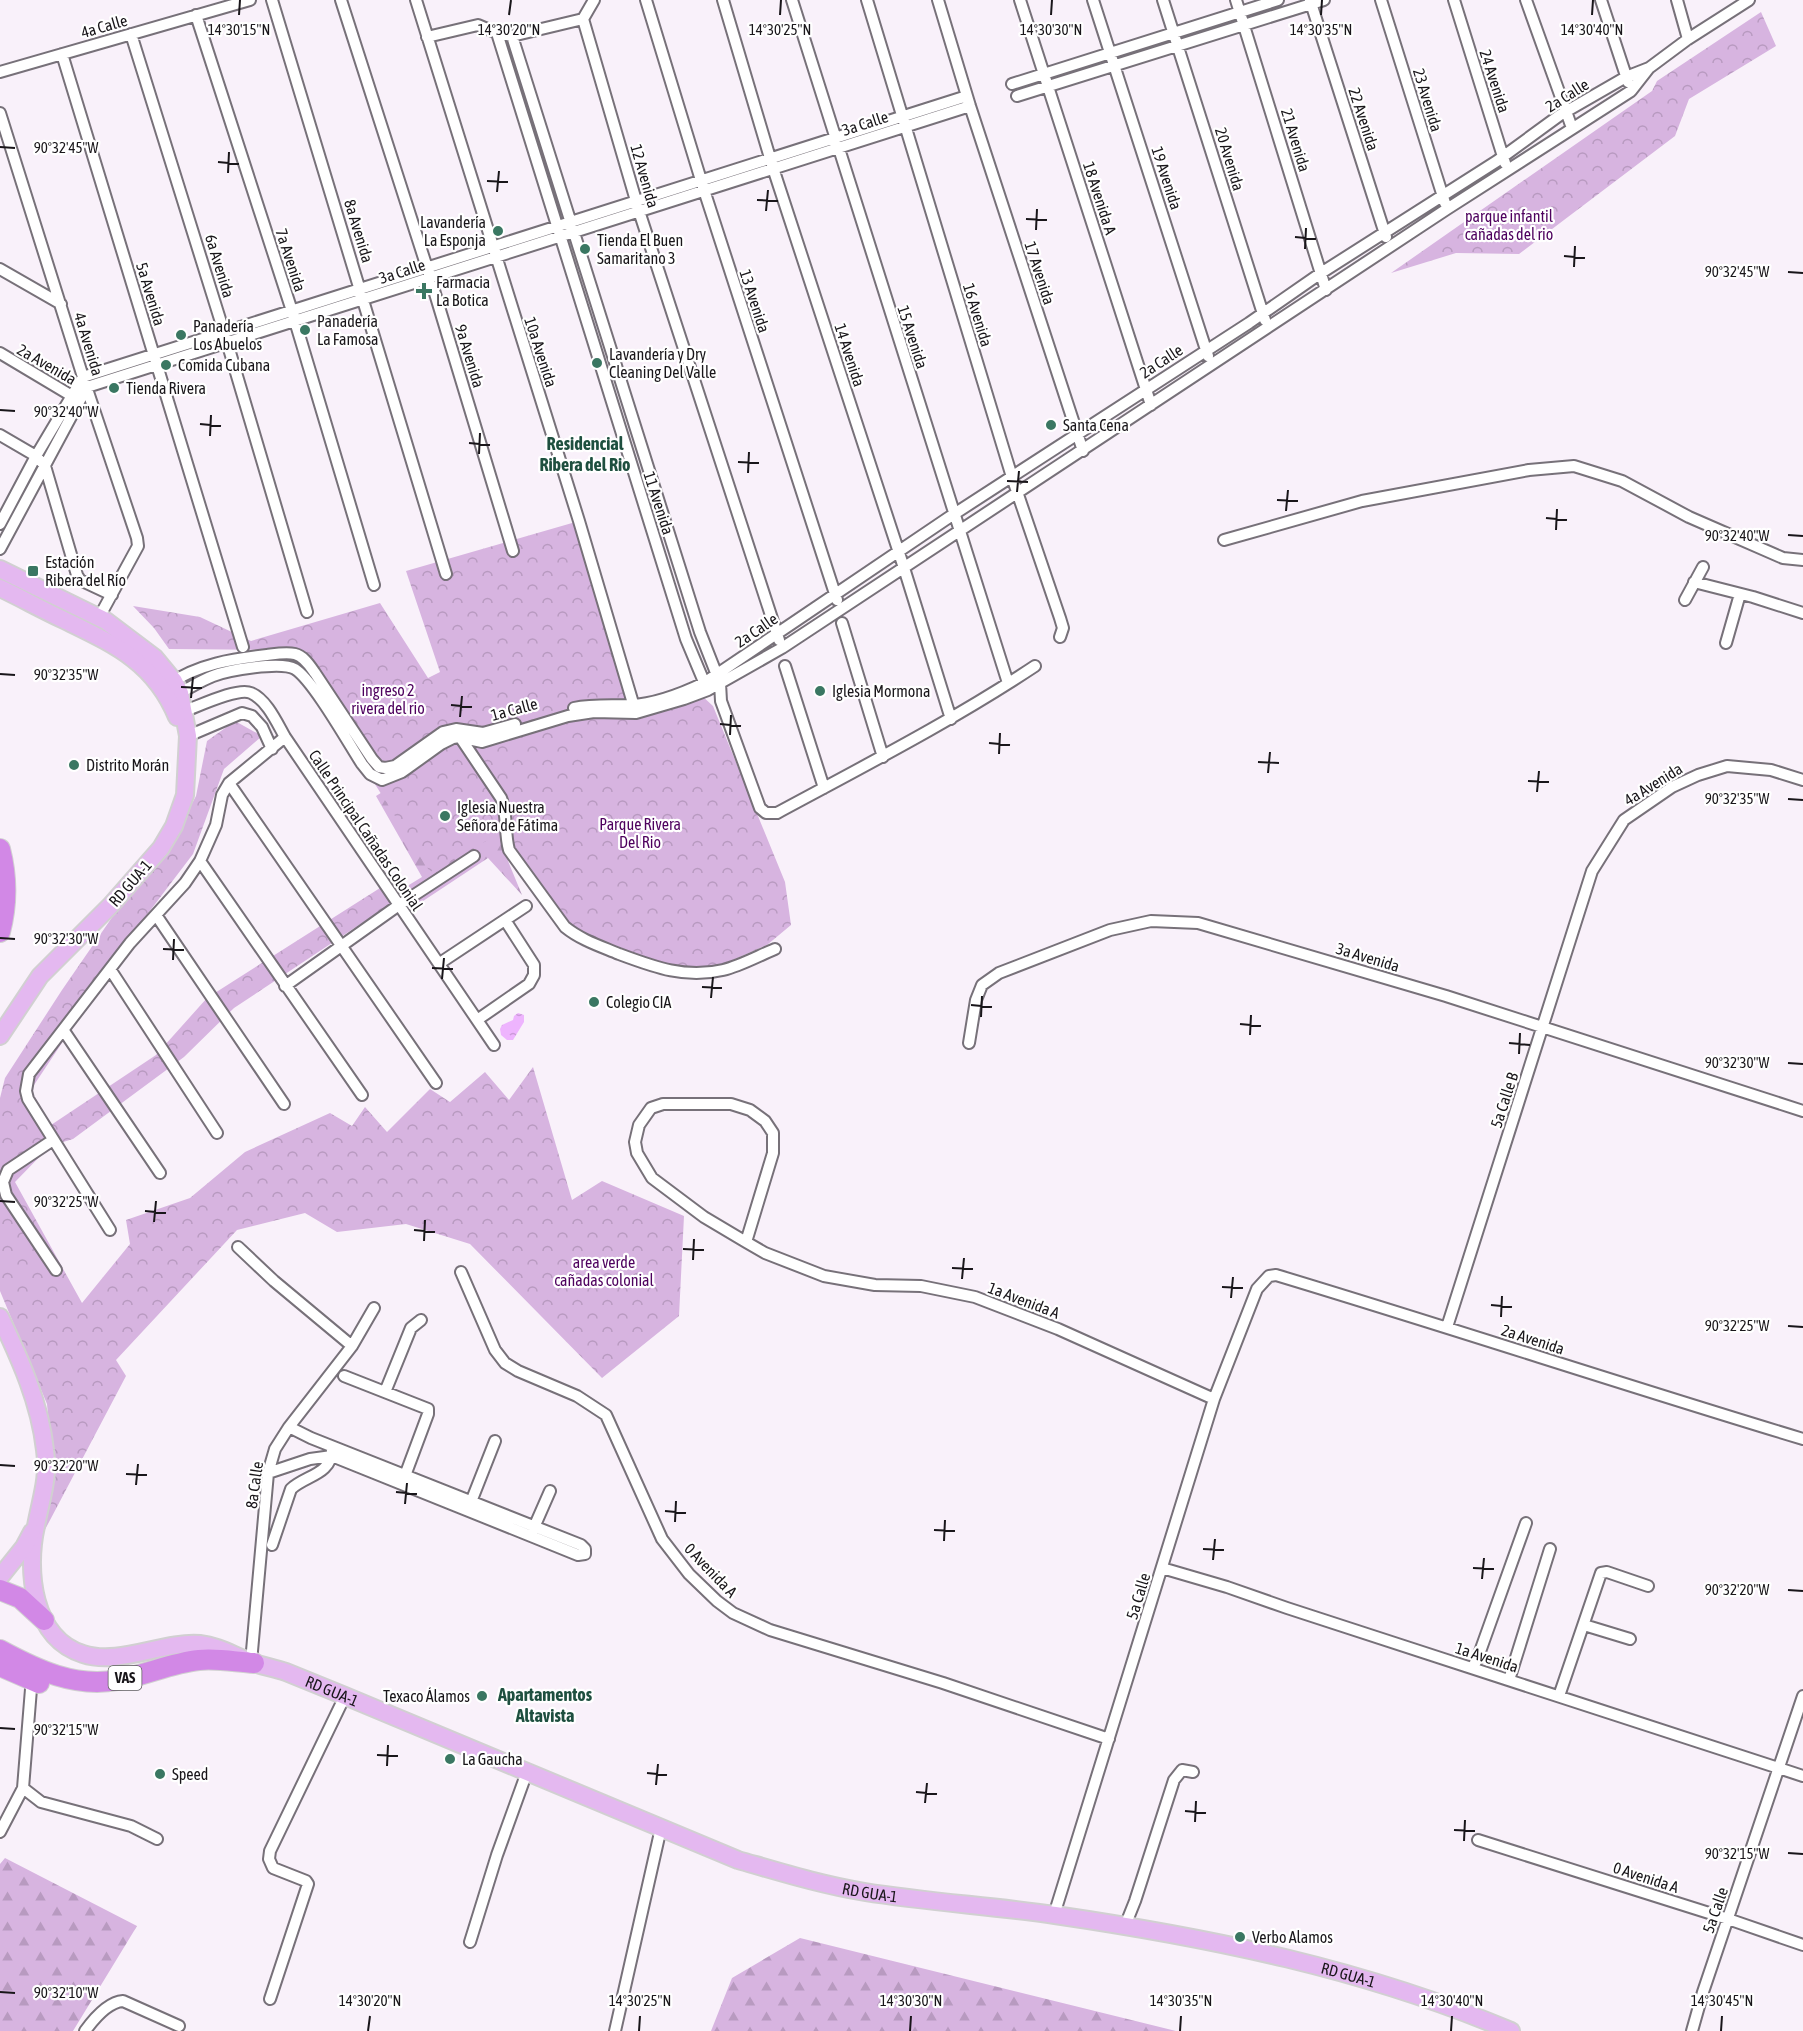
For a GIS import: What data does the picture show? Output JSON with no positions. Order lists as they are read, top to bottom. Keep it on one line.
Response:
{"streets":{"highway":["VAS"],"main road":["RD GUA-1"],"street":["4a Calle","24 Avenida","2a Calle","23 Avenida","22 Avenida","3a Calle","21 Avenida","20 Avenida","12 Avenida","19 Avenida","18 Avenida A","8a Avenida","7a Avenida","6a Avenida","17 Avenida","5a Avenida","13 Avenida","16 Avenida","15 Avenida","4a Avenida","10a Avenida","14 Avenida","9a Avenida","2a Avenida","11 Avenida","1a Calle","Calle Principal Cañadas Colonial","3a Avenida","5a Calle B","1a Avenida A","8a Calle","0 Avenida A","5a Calle","1a Avenida"]},"crossings":[["4a Calle","7a Avenida"],["4a Calle","6a Avenida"],["4a Calle","5a Avenida"],["24 Avenida","2a Calle"],["2a Calle","23 Avenida"],["2a Calle","22 Avenida"],["2a Calle","21 Avenida"],["2a Calle","20 Avenida"],["2a Calle","12 Avenida"],["2a Calle","19 Avenida"],["2a Calle","18 Avenida A"],["2a Calle","17 Avenida"],["2a Calle","13 Avenida"],["2a Calle","16 Avenida"],["2a Calle","15 Avenida"],["2a Calle","14 Avenida"],["2a Calle","11 Avenida"],["2a Calle","1a Calle"],["3a Calle","12 Avenida"],["3a Calle","8a Avenida"],["3a Calle","7a Avenida"],["3a Calle","6a Avenida"],["3a Calle","17 Avenida"],["3a Calle","5a Avenida"],["3a Calle","13 Avenida"],["3a Calle","16 Avenida"],["3a Calle","15 Avenida"],["3a Calle","4a Avenida"],["3a Calle","10a Avenida"],["3a Calle","14 Avenida"],["3a Calle","9a Avenida"],["3a Calle","11 Avenida"],["4a Avenida","RD GUA-1"],["4a Avenida","5a Calle B"],["10a Avenida","1a Calle"],["2a Avenida","5a Calle B"],["2a Avenida","5a Calle"],["11 Avenida","1a Calle"],["Calle Principal Cañadas Colonial","RD GUA-1"],["RD GUA-1","8a Calle"],["RD GUA-1","5a Calle"],["RD GUA-1","VAS"],["3a Avenida","5a Calle B"],["1a Avenida A","5a Calle"],["8a Calle","VAS"],["0 Avenida A","5a Calle"],["5a Calle","1a Avenida"]],"districts":["Residencial Ribera del Rio","Apartamentos Altavista"],"parks":["parque infantil cañadas del rio","ingreso 2 rivera del rio","Parque Rivera Del Rio","area verde cañadas colonial"],"places":{"other":["Lavandería La Esponja","Tienda El Buen Samaritano 3","Panadería La Famosa","Panadería Los Abuelos","Lavandería y Dry Cleaning Del Valle","Comida Cubana","Tienda Rivera","Santa Cena","Iglesia Mormona","Distrito Morán","Iglesia Nuestra Señora de Fátima","Colegio CIA","Texaco Álamos","La Gaucha","Speed","Verbo Alamos"],"health":["Farmacia La Botica"],"transit":["Estación Ribera del Río"]},"coordinates":["14°30'15\"N","14°30'20\"N","14°30'25\"N","14°30'30\"N","14°30'35\"N","14°30'40\"N","90°32'45\"W","90°32'40\"W","90°32'35\"W","90°32'30\"W","90°32'25\"W","90°32'20\"W","90°32'15\"W","90°32'10\"W","14°30'45\"N"]}
